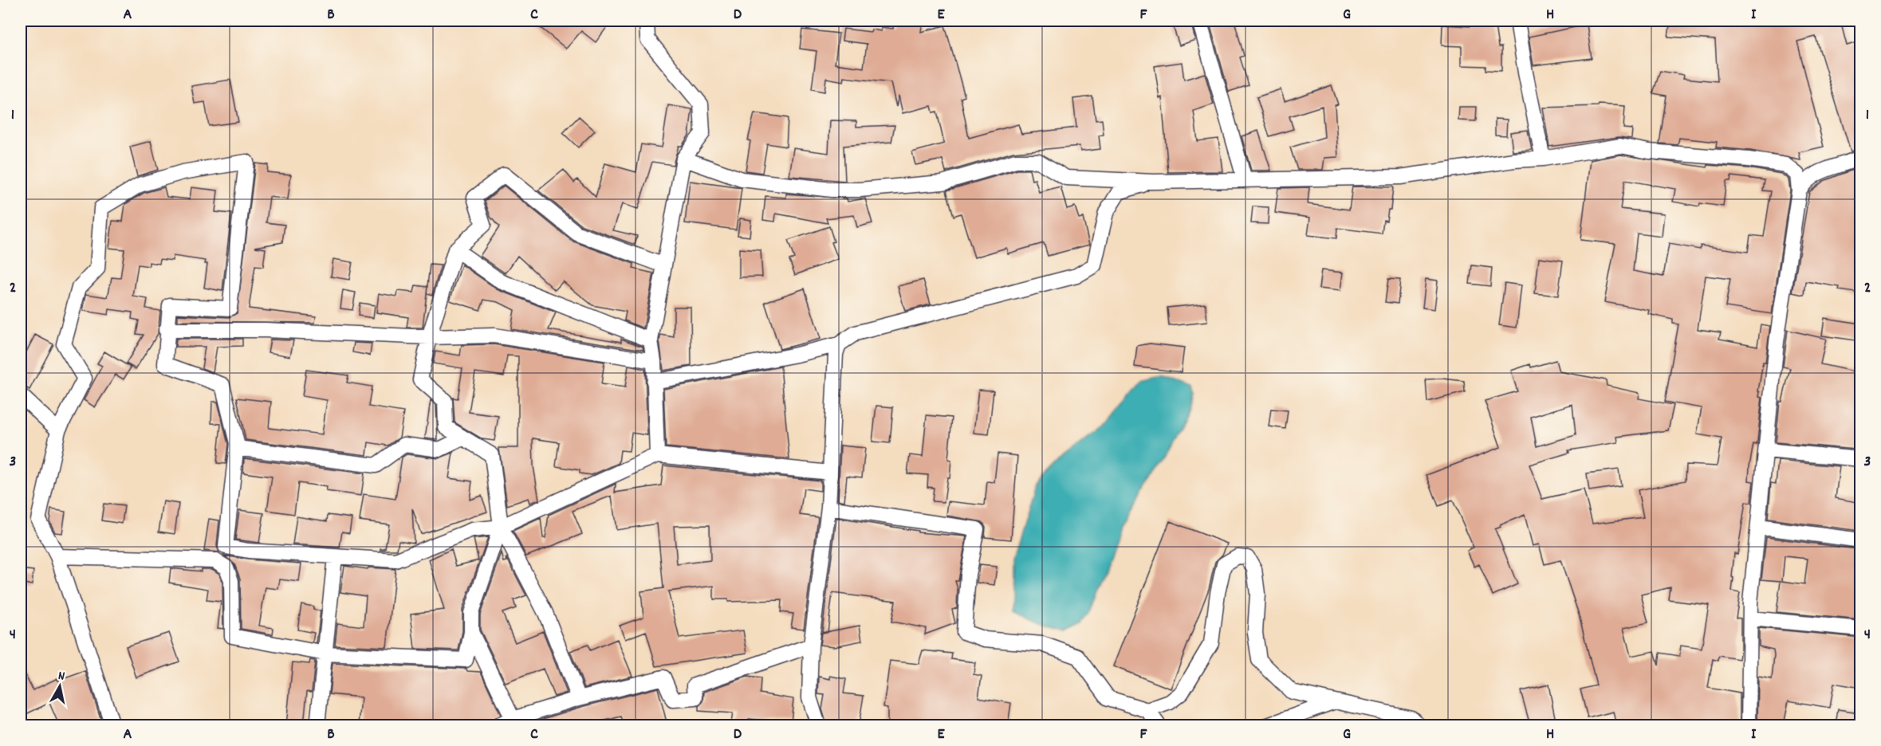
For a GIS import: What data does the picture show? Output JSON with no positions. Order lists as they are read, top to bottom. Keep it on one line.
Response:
{"north":"top","grid":{"columns":["A","B","C","D","E","F","G","H","I"],"rows":["1","2","3","4"]}}
